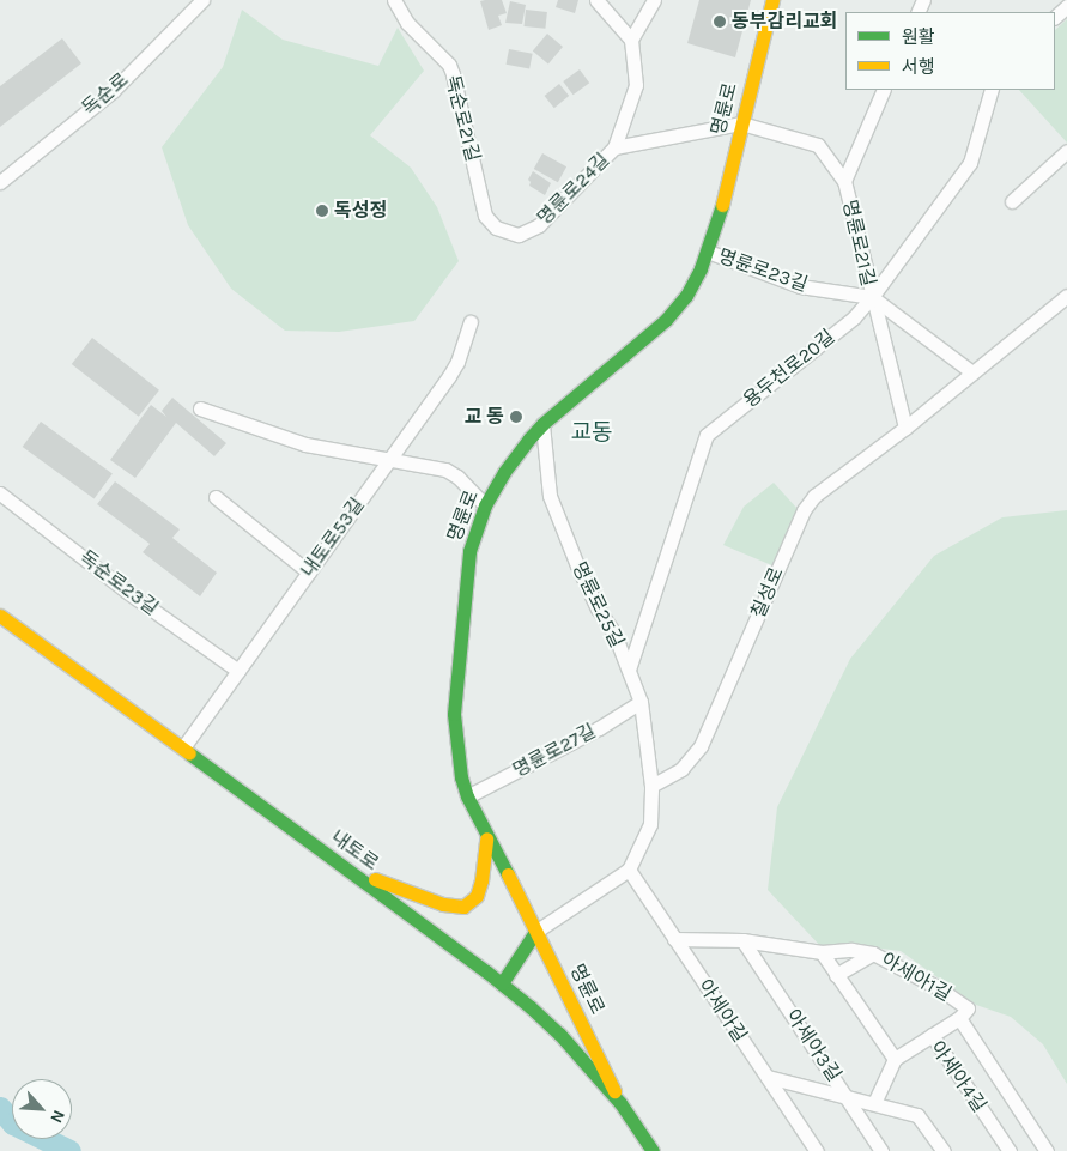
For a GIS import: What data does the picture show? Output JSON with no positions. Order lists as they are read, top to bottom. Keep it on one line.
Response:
{"streets":{"street":["독순로","명륜로","독순로21길","명륜로24길","명륜로21길","명륜로23길","용두천로20길","내토로53길","독순로23길","칠성로","명륜로25길","명륜로27길","내토로","아세아1길","아세아길","아세아3길","아세아4길"]},"crossings":[["명륜로","명륜로21길"],["명륜로","명륜로23길"],["명륜로","명륜로25길"],["명륜로","명륜로27길"],["명륜로","내토로"],["독순로21길","명륜로24길"],["명륜로21길","명륜로23길"],["명륜로21길","용두천로20길"],["명륜로21길","칠성로"],["명륜로23길","용두천로20길"],["명륜로23길","칠성로"],["용두천로20길","명륜로25길"],["내토로53길","독순로23길"],["내토로53길","내토로"],["칠성로","명륜로25길"],["명륜로25길","명륜로27길"]],"districts":["교동"],"places":["동부감리교회","독성정","교 동"],"legend":["원활","서행"],"north":"bottom right"}
